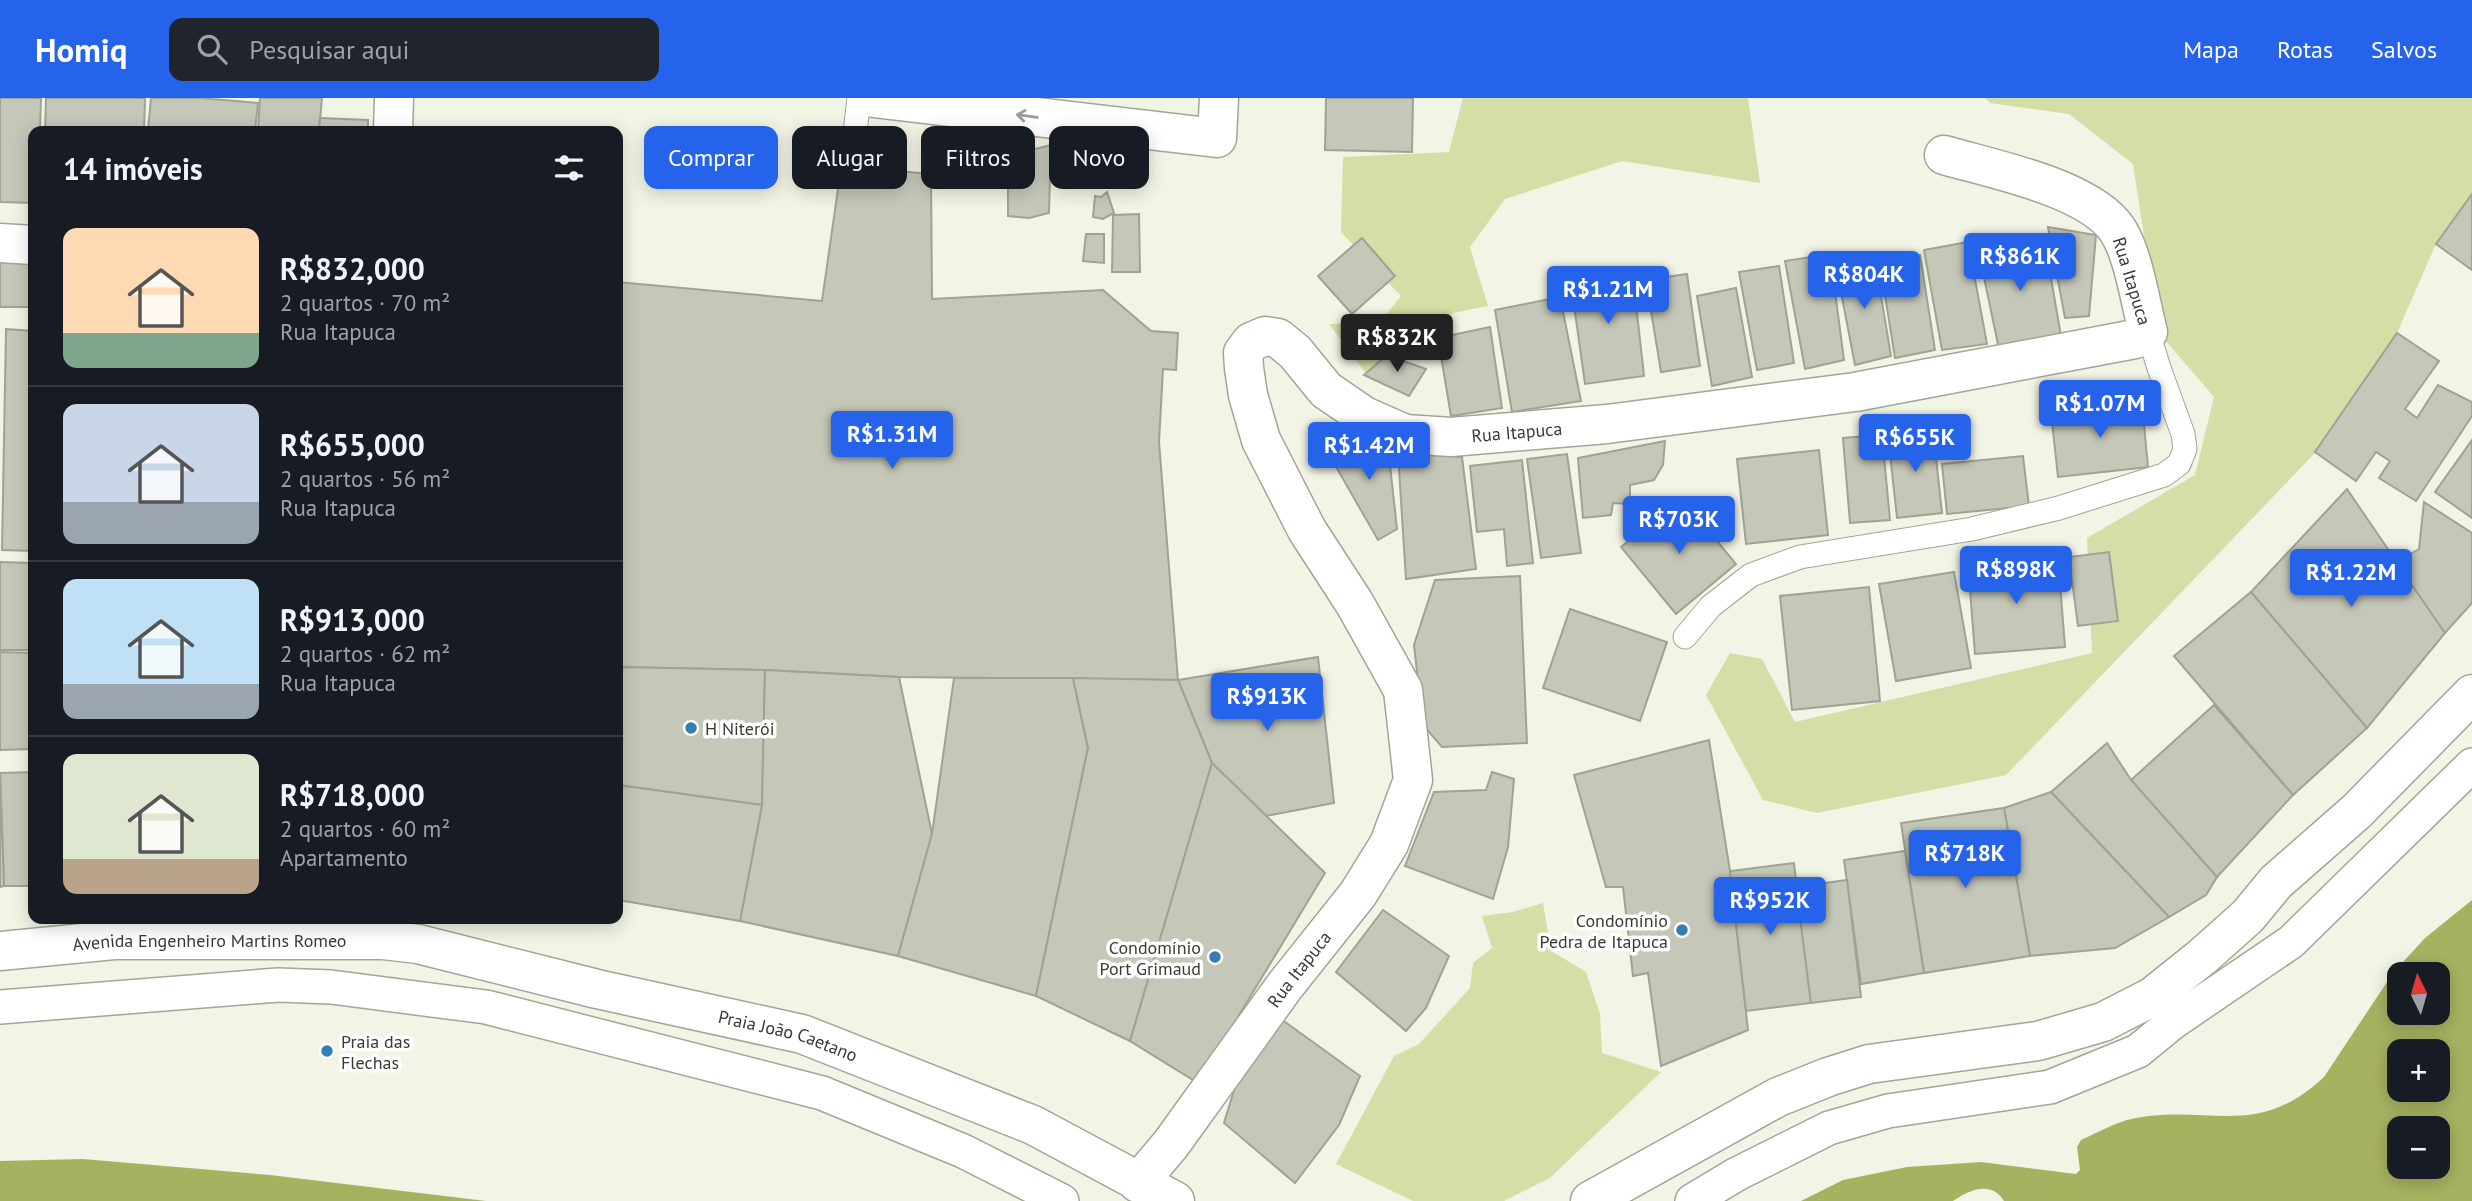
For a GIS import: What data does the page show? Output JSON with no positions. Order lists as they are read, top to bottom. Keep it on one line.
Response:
{"streets":{"street":["Rua Itapuca","Avenida Engenheiro Martins Romeo","Praia João Caetano"]},"crossings":[["Rua Itapuca","Praia João Caetano"],["Avenida Engenheiro Martins Romeo","Praia João Caetano"]],"places":["H Niterói","Condomínio Pedra de Itapuca","Condomínio Port Grimaud","Praia das Flechas"],"north":"top","page":{"header":"Homiq","search":"Pesquisar aqui","nav":["Mapa","Rotas","Salvos"],"chip":["Comprar","Alugar","Filtros","Novo"],"heading":"14 imóveis","list":[{"name":"R$832,000","note":"2 quartos · 70 m² · Rua Itapuca"},{"name":"R$655,000","note":"2 quartos · 56 m² · Rua Itapuca"},{"name":"R$913,000","note":"2 quartos · 62 m² · Rua Itapuca"},{"name":"R$718,000","note":"2 quartos · 60 m² · Apartamento"}],"price":["R$861K","R$804K","R$1.21M","R$832K","R$1.07M","R$1.31M","R$655K","R$1.42M","R$703K","R$898K","R$1.22M","R$913K","R$718K","R$952K"],"map_buttons":["+","−"]}}
